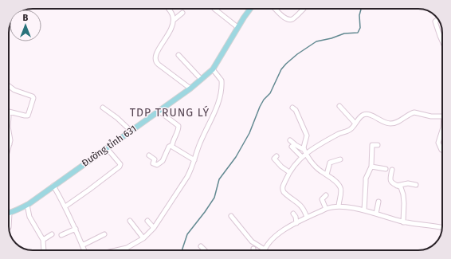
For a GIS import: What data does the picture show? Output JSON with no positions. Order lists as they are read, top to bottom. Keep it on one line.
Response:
{"streets":{"main road":["Đường tỉnh 631"]},"districts":["TDP TRUNG LÝ"],"north":"top"}
